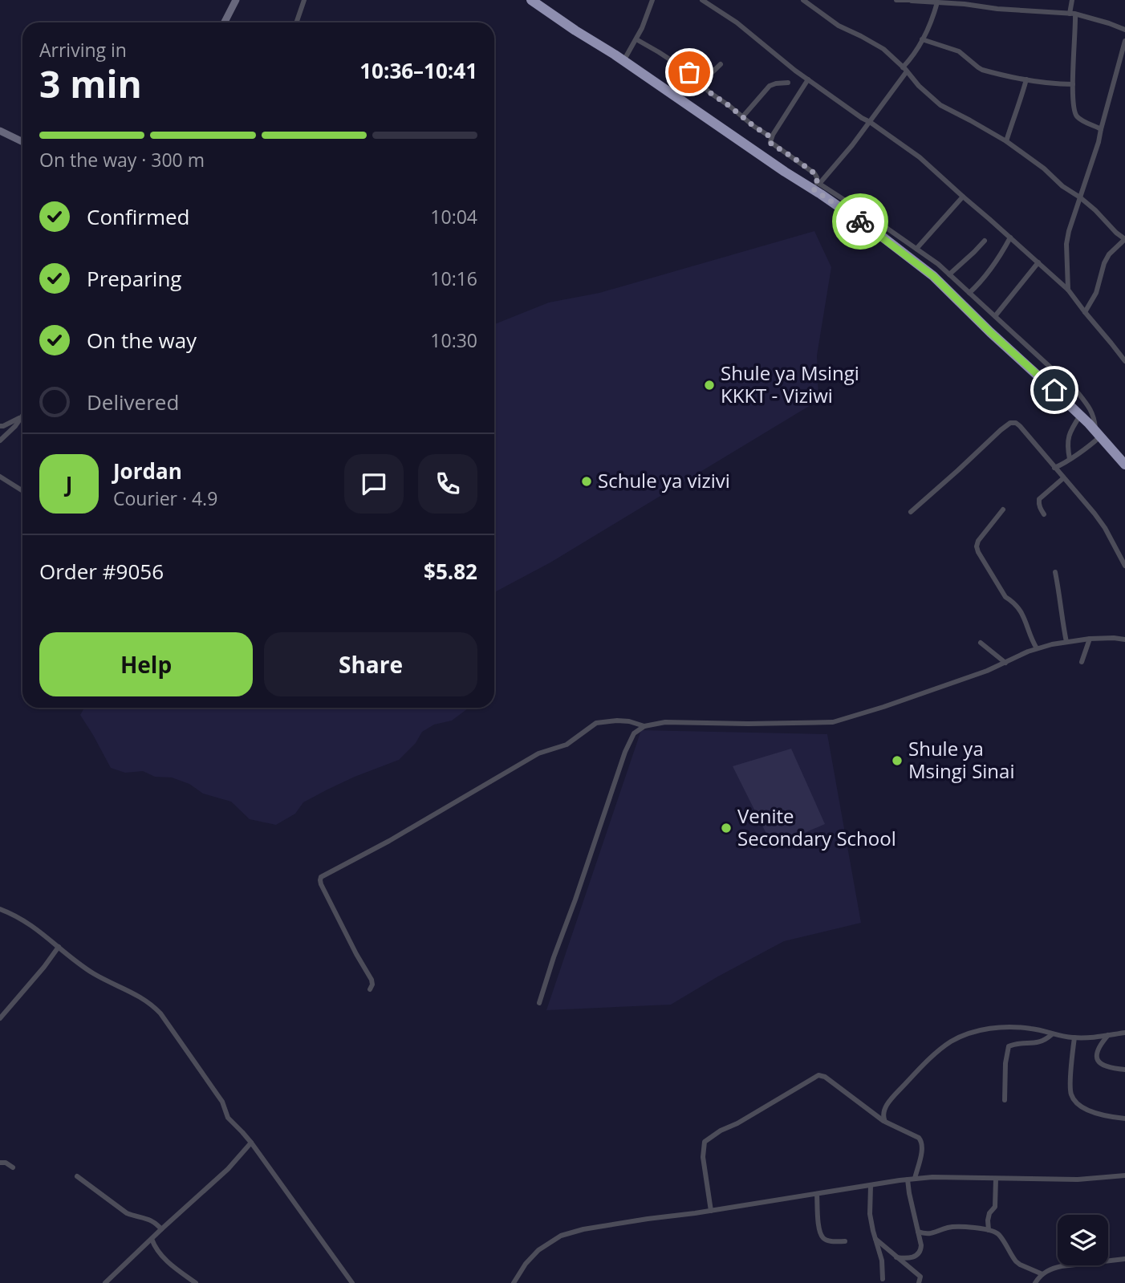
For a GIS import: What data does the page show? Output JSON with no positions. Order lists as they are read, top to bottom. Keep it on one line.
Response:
{"places":["Shule ya Msingi KKKT - Viziwi","Schule ya vizivi","Shule ya Msingi Sinai","Venite Secondary School"],"page":{"heading":["3 min","Arriving in","10:36–10:41"],"panel":["Jordan","Courier · 4.9","Order #9056","$5.82"],"bar":"On the way · 300 m","list":[["Confirmed","10:04"],["Preparing","10:16"],["On the way","10:30"],"Delivered"],"round":"J","buttons":["Help","Share"]}}
